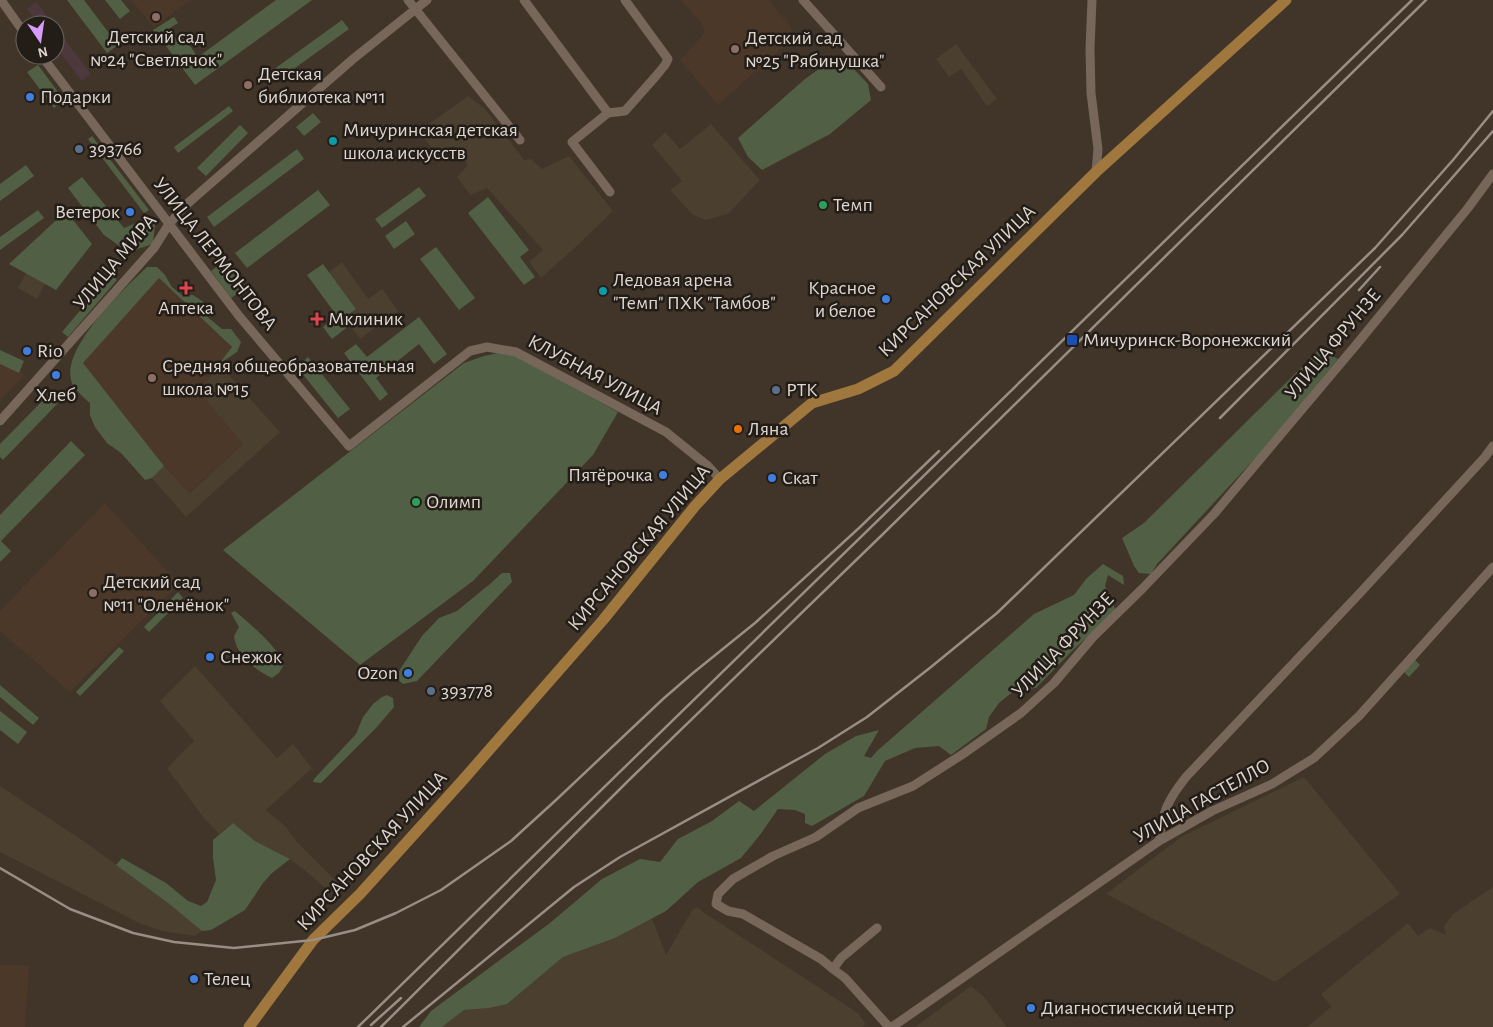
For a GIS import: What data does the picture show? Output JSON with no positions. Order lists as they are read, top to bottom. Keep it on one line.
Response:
{"streets":{"main road":["КИРСАНОВСКАЯ УЛИЦА"],"street":["УЛИЦА ЛЕРМОНТОВА","УЛИЦА МИРА","УЛИЦА ФРУНЗЕ","КЛУБНАЯ УЛИЦА","УЛИЦА ГАСТЕЛЛО"]},"crossings":[["УЛИЦА ЛЕРМОНТОВА","УЛИЦА МИРА"],["УЛИЦА ЛЕРМОНТОВА","КЛУБНАЯ УЛИЦА"],["КИРСАНОВСКАЯ УЛИЦА","КЛУБНАЯ УЛИЦА"]],"places":{"other":["Детский сад №24 \"Светлячок\"","Детский сад №25 \"Рябинушка\"","Детская библиотека №11","Подарки","Мичуринская детская школа искусств","393766","Темп","Ветерок","Ледовая арена \"Темп\" ПХК \"Тамбов\"","Красное и белое","Rio","Хлеб","Средняя общеобразовательная школа №15","РТК","Ляна","Пятёрочка","Скат","Олимп","Детский сад №11 \"Оленёнок\"","Снежок","Ozon","393778","Телец","Диагностический центр"],"health":["Аптека","Мклиник"],"transit":["Мичуринск-Воронежский"]},"north":"bottom"}
